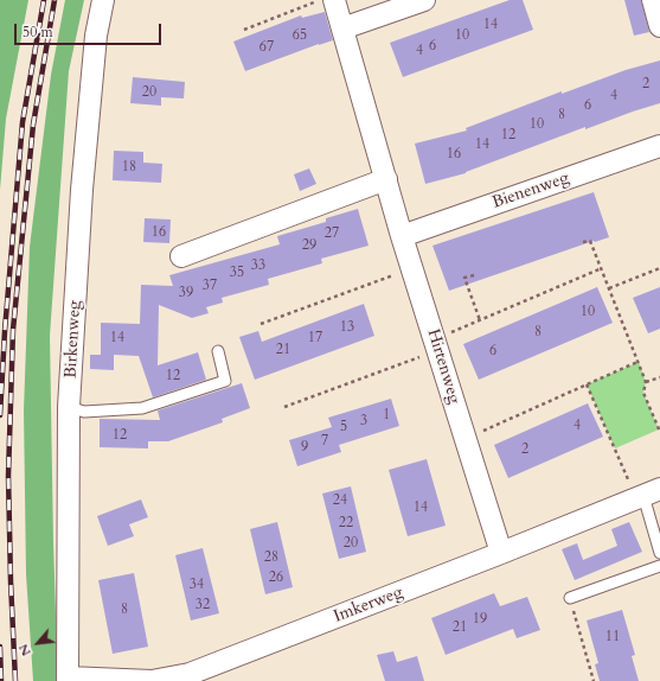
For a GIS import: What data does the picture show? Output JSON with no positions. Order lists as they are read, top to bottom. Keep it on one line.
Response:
{"streets":{"street":["Bienenweg","Birkenweg","Hirtenweg","Imkerweg"]},"crossings":[["Bienenweg","Hirtenweg"],["Birkenweg","Imkerweg"],["Hirtenweg","Imkerweg"]],"house_numbers":["14","65","10","6","67","4","2","20","4","6","8","10","12","14","16","18","16","27","29","33","35","37","39","10","13","8","14","17","21","6","12","1","3","4","5","12","7","9","2","24","14","22","20","28","26","34","32","8","19","21","11"],"scale_bar":"50 m","north":"bottom left"}
